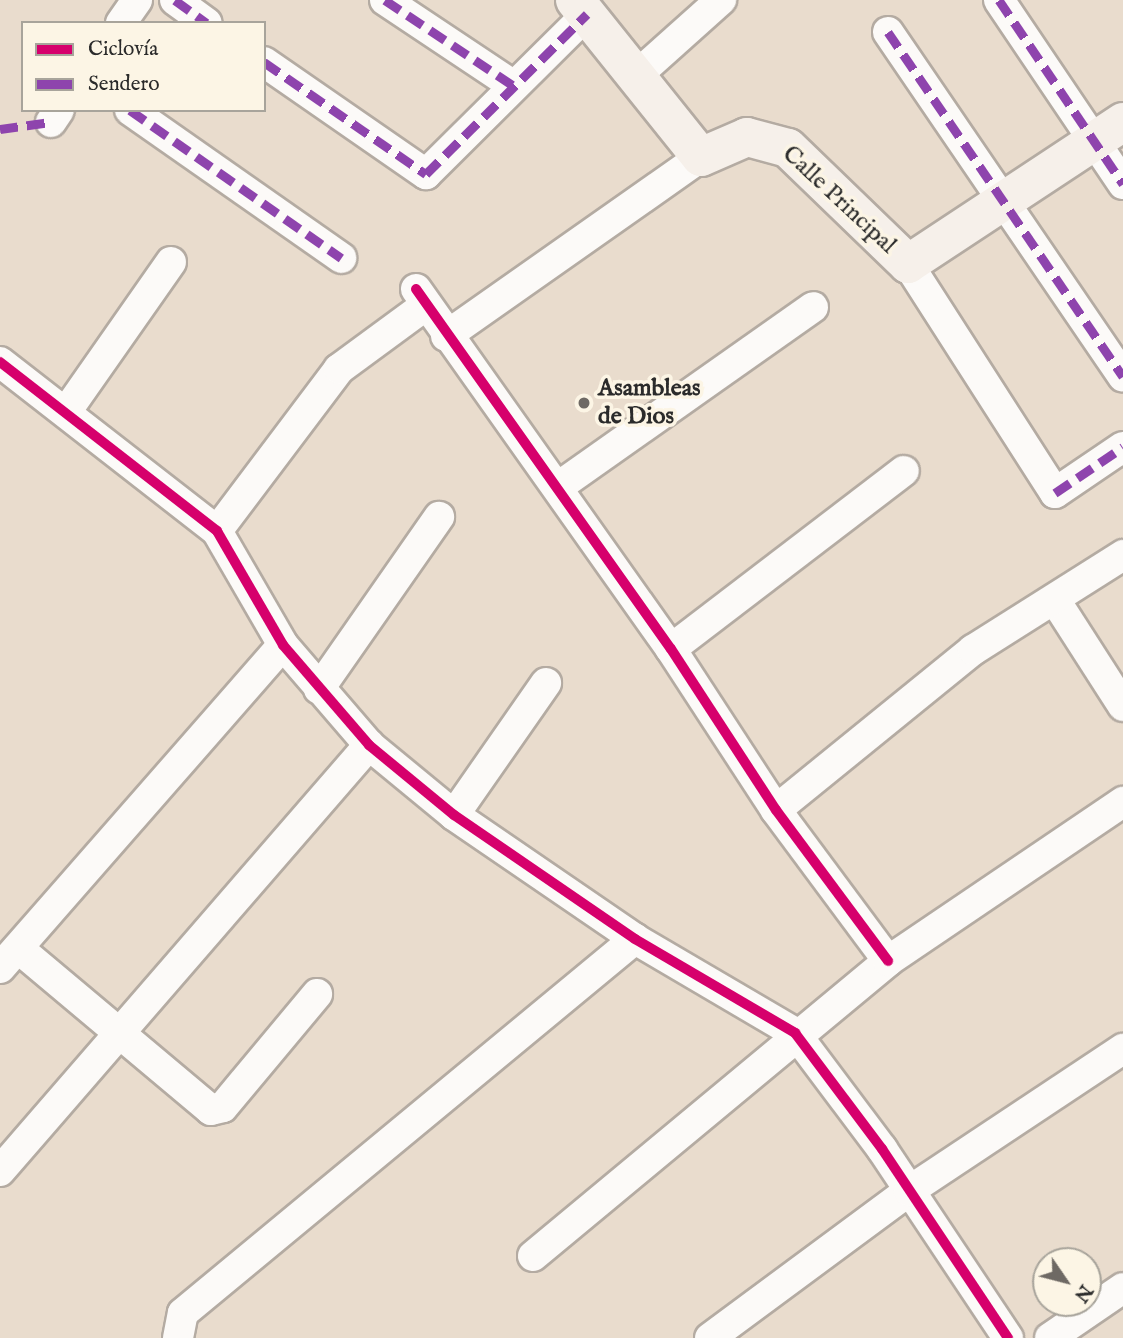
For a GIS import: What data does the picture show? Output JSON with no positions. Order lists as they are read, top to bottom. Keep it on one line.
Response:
{"streets":{"street":["Calle Principal"]},"places":["Asambleas de Dios"],"legend":["Ciclovía","Sendero"],"north":"bottom right"}
